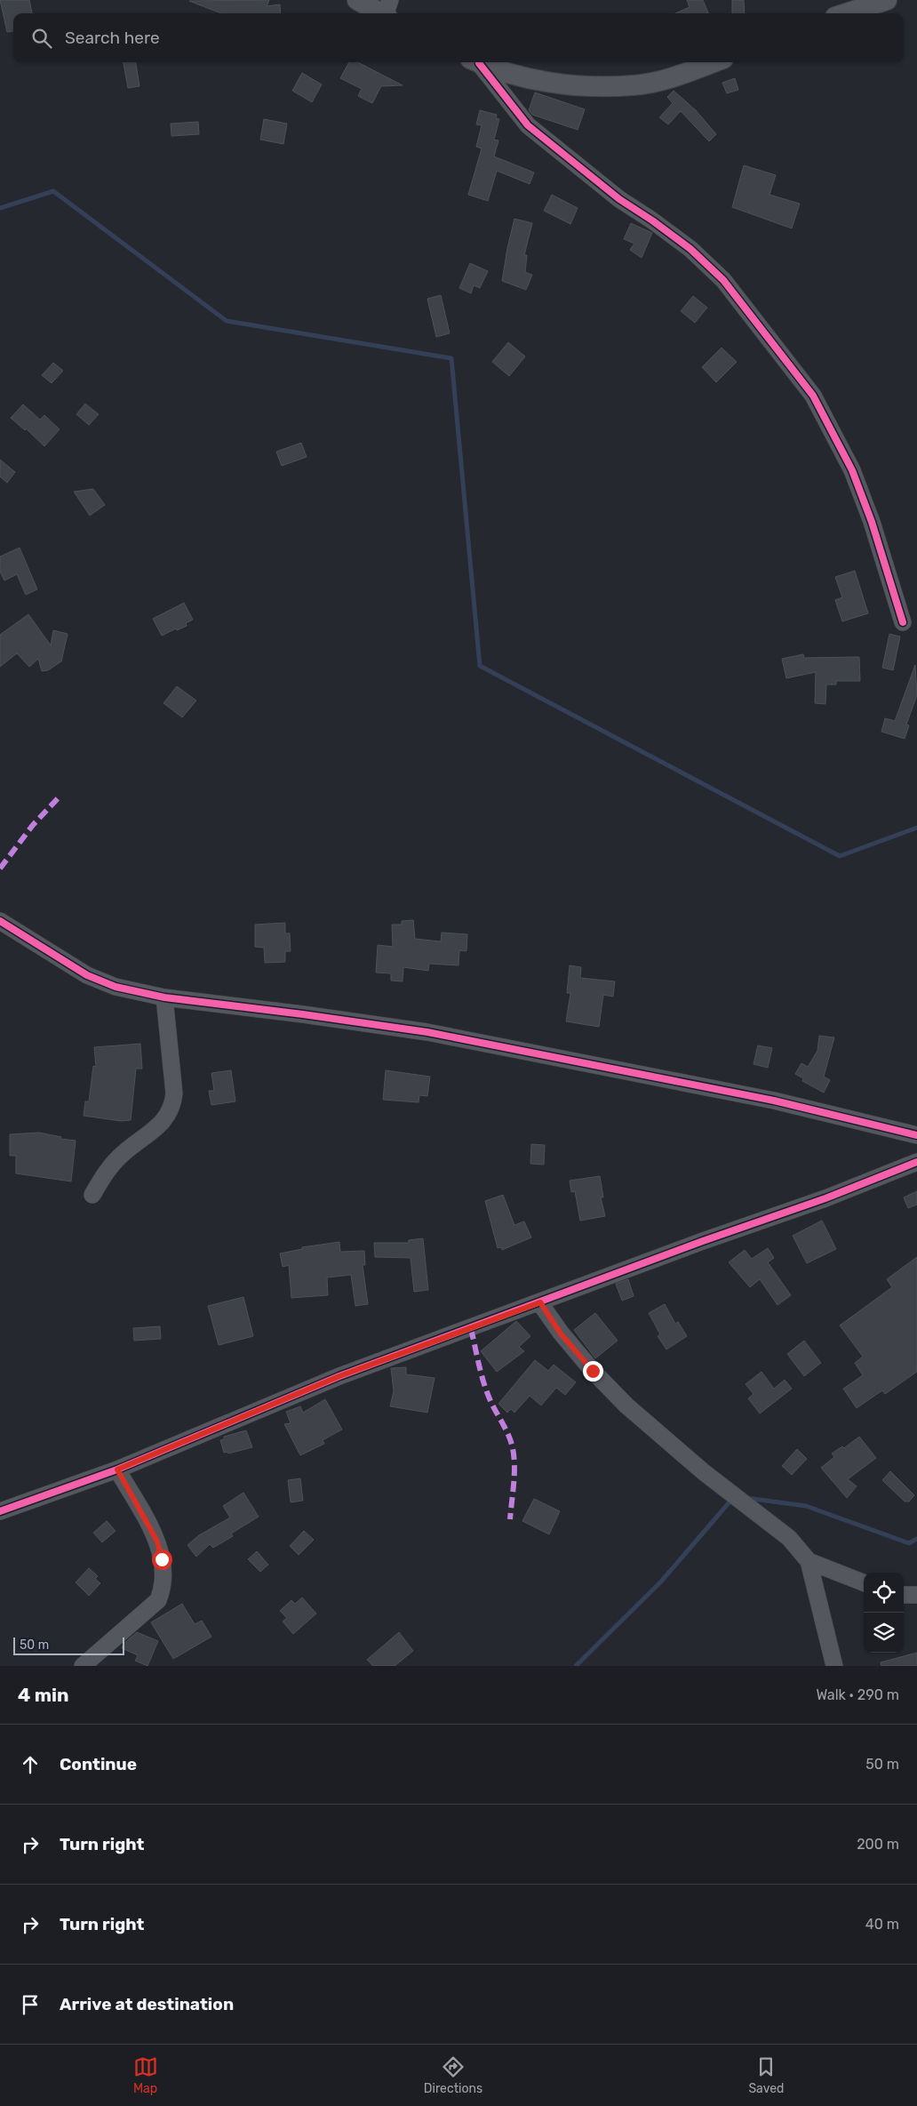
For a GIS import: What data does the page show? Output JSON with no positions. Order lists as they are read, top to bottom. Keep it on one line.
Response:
{"scale_bar":"50 m","page":{"search":"Search here","scale":"50 m","heading":["4 min","Walk · 290 m"],"list":[["Continue","50 m"],["Turn right","200 m"],["Turn right","40 m"],"Arrive at destination"],"nav":["Map","Directions","Saved"]}}
